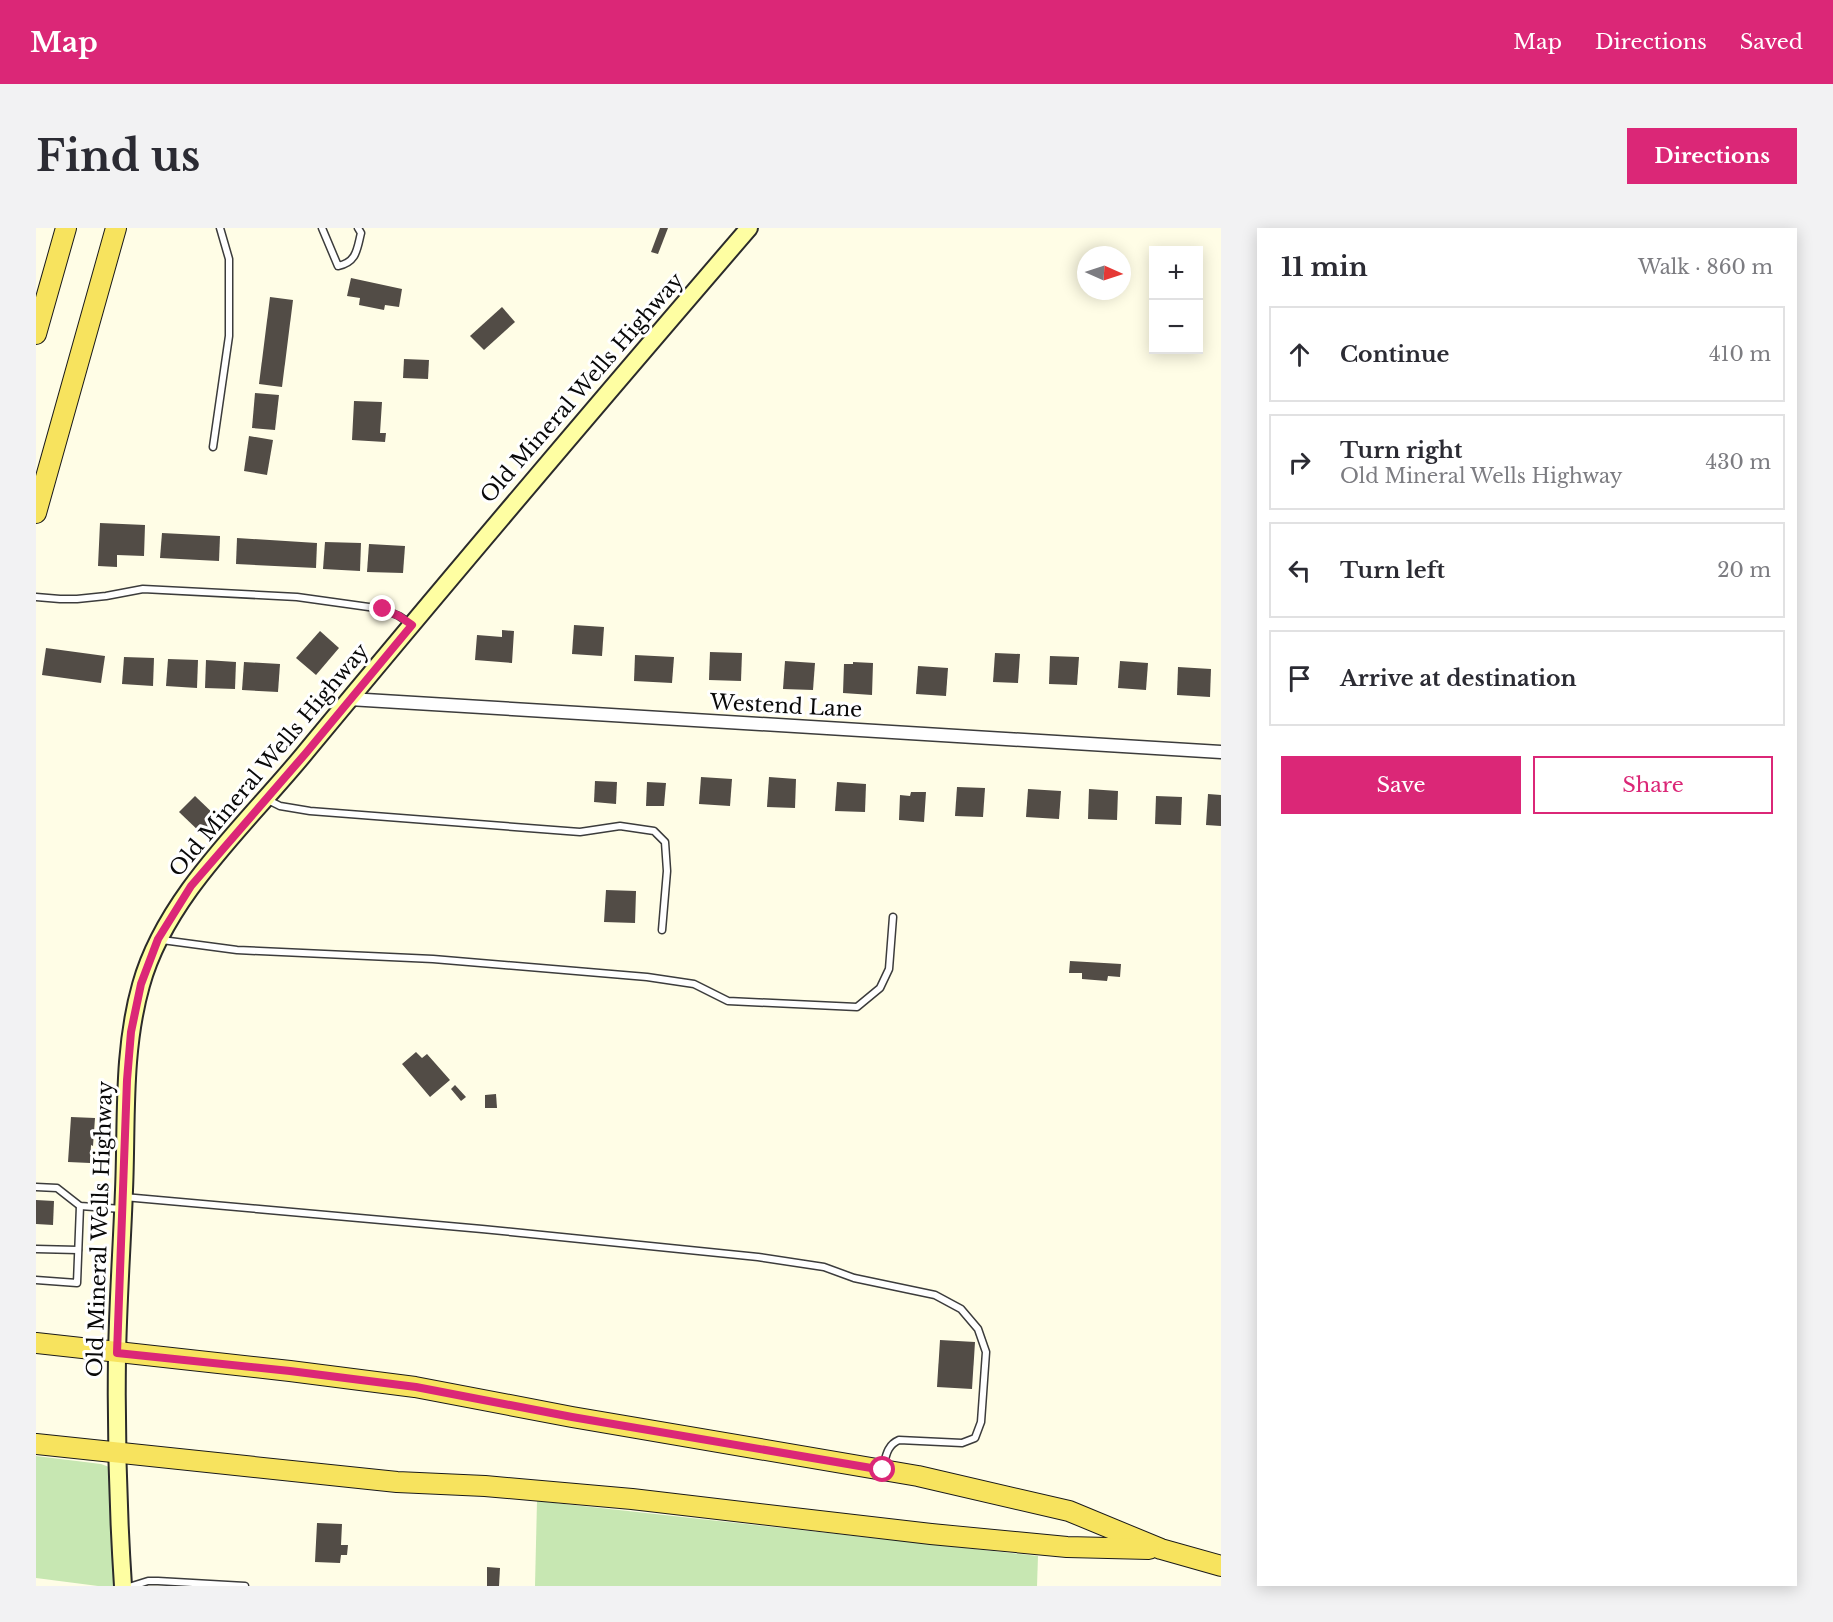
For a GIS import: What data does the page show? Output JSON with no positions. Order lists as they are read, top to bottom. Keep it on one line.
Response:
{"streets":{"street":["Old Mineral Wells Highway","Westend Lane"]},"crossings":[["Old Mineral Wells Highway","Westend Lane"]],"north":"right","page":{"header":"Map","nav":["Map","Directions","Saved"],"buttons":["Directions",["Save","Share"]],"title":"Find us","heading":["11 min","Walk · 860 m"],"map_buttons":["+","−"],"list":[["Continue","410 m"],["Turn right","Old Mineral Wells Highway","430 m"],["Turn left","20 m"],"Arrive at destination"]}}
